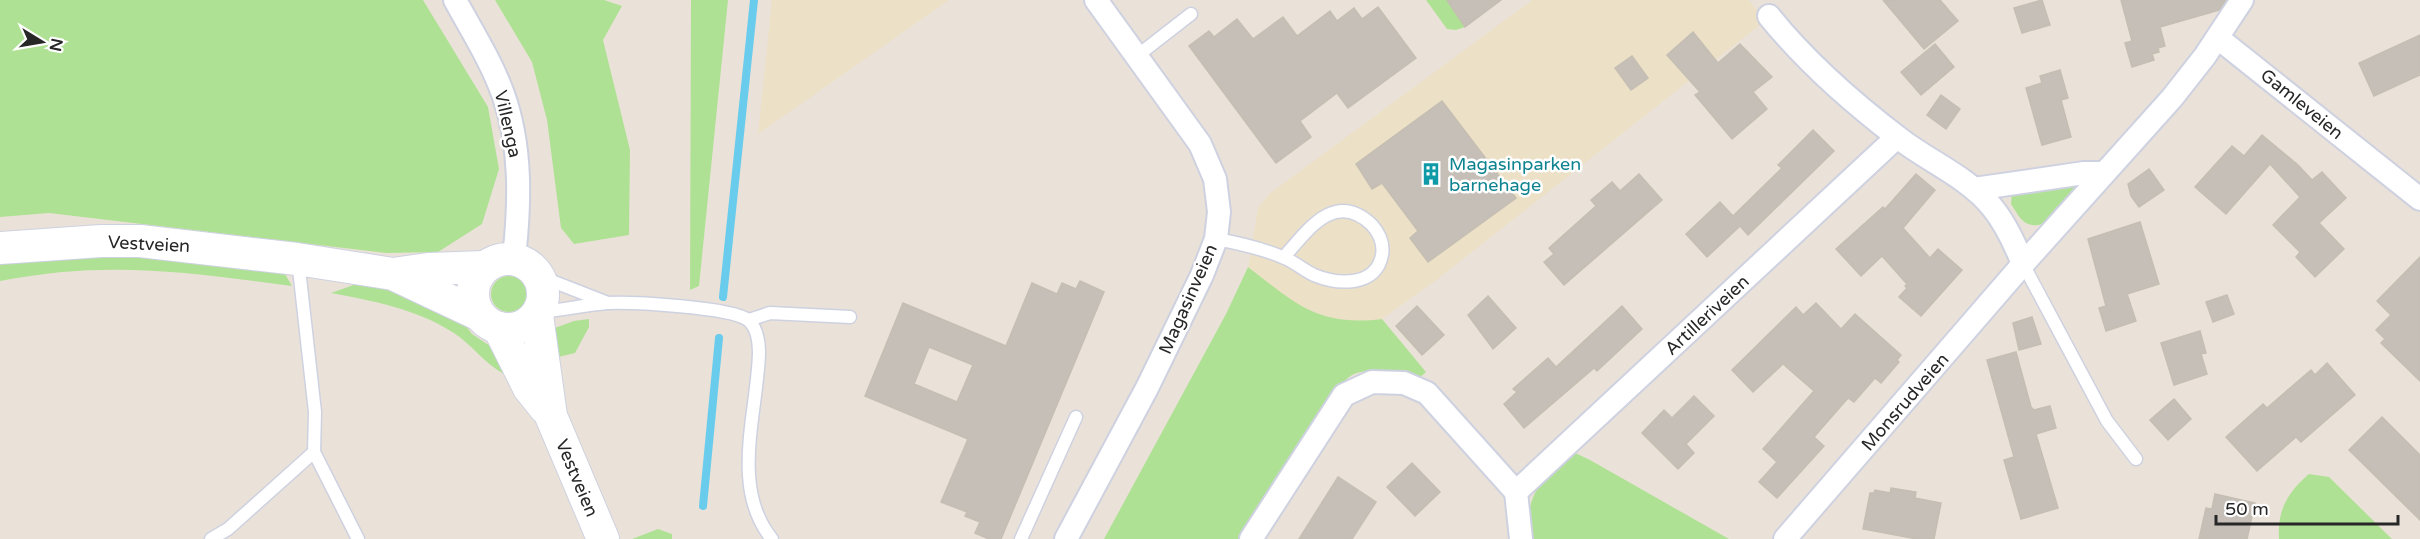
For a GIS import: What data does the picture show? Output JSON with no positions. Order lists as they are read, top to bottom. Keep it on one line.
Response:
{"streets":{"street":["Gamleveien","Villenga","Vestveien","Magasinveien","Artilleriveien","Monsrudveien"]},"crossings":[["Gamleveien","Monsrudveien"],["Villenga","Vestveien"]],"places":{"building":["Magasinparken barnehage"]},"scale_bar":"50 m","north":"right"}
